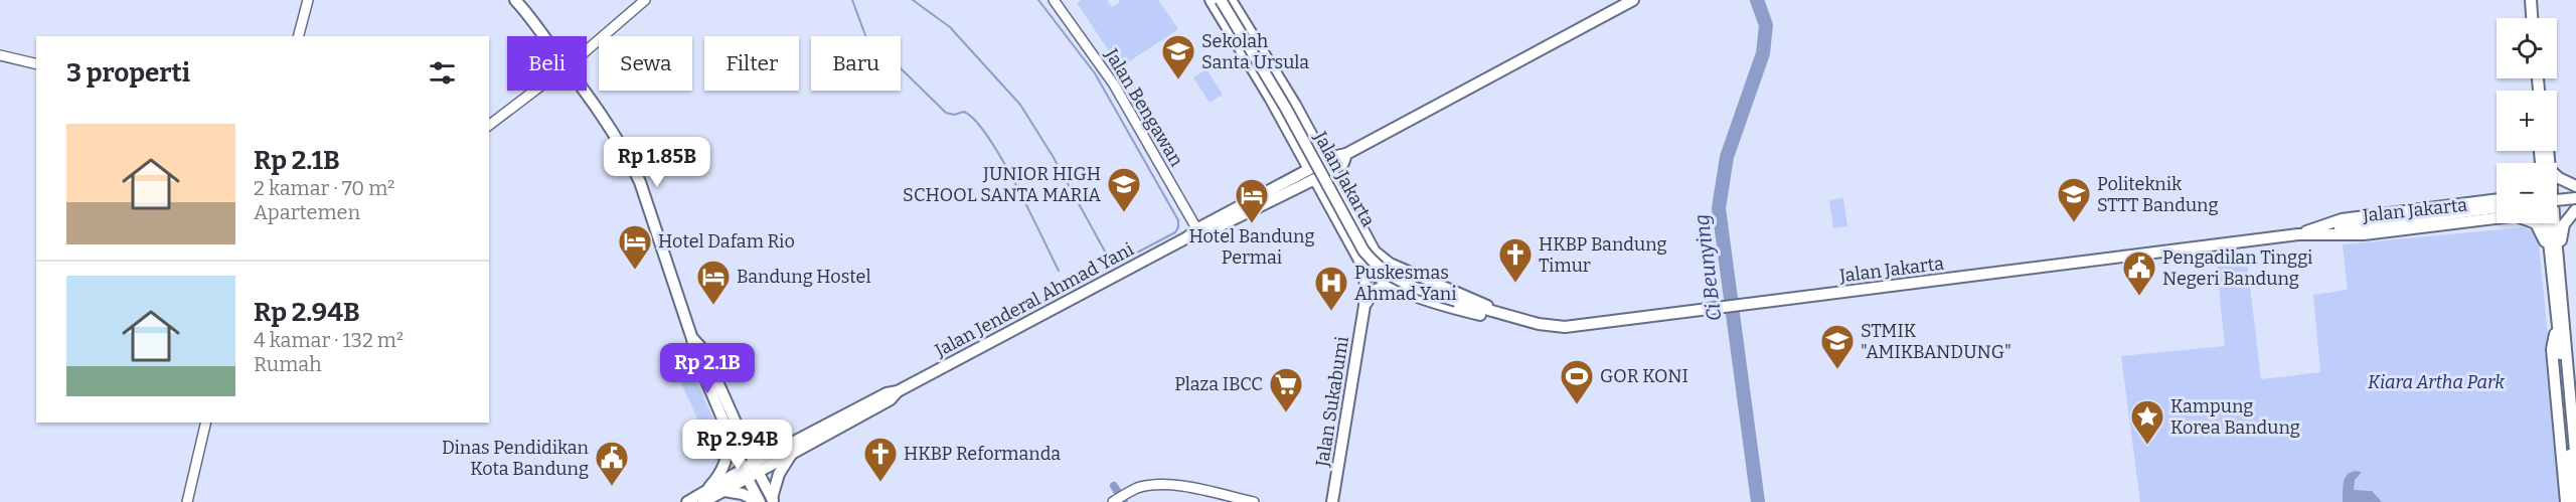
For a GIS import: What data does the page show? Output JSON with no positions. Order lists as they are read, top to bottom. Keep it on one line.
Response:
{"streets":{"main road":["Jalan Jakarta","Jalan Jenderal Ahmad Yani","Jalan Sukabumi"],"street":["Jalan Bengawan"]},"crossings":[["Jalan Bengawan","Jalan Jenderal Ahmad Yani"],["Jalan Jakarta","Jalan Jenderal Ahmad Yani"],["Jalan Jakarta","Jalan Sukabumi"]],"water":["Ci Beunying"],"parks":["Kiara Artha Park"],"places":{"school or university":["Sekolah Santa Ursula","JUNIOR HIGH SCHOOL SANTA MARIA","Politeknik STTT Bandung","STMIK \"AMIKBANDUNG\""],"hotel":["Hotel Bandung Permai","Hotel Dafam Rio","Bandung Hostel"],"church":["HKBP Bandung Timur","HKBP Reformanda"],"public building":["Pengadilan Tinggi Negeri Bandung","Dinas Pendidikan Kota Bandung"],"hospital":["Puskesmas Ahmad Yani"],"sports":["GOR KONI"],"supermarket":["Plaza IBCC"],"place":["Kampung Korea Bandung"]},"page":{"map_buttons":["+","−"],"chip":["Beli","Sewa","Filter","Baru"],"heading":"3 properti","list":[{"name":"Rp 2.1B","note":"2 kamar · 70 m² · Apartemen"},{"name":"Rp 2.94B","note":"4 kamar · 132 m² · Rumah"}],"price":["Rp 1.85B","Rp 2.1B","Rp 2.94B"]}}
